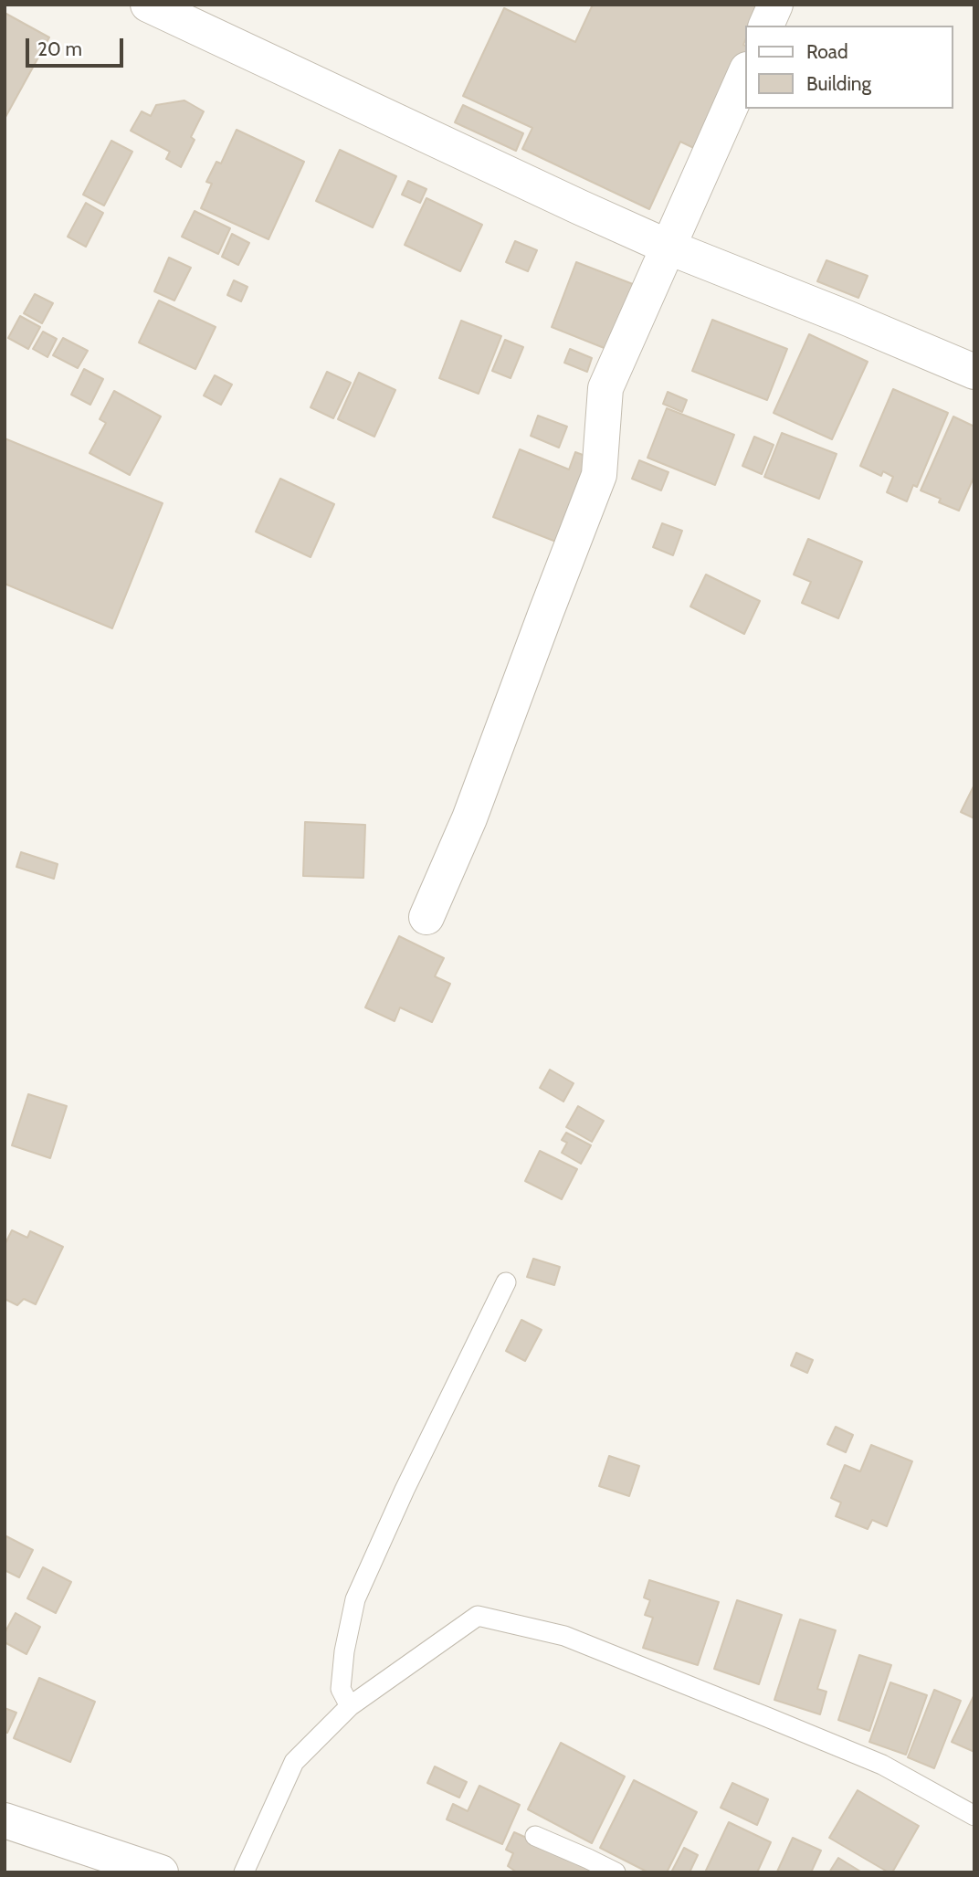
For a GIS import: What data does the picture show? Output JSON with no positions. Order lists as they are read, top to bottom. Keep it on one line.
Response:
{"legend":["Road","Building"],"scale_bar":"20 m"}
